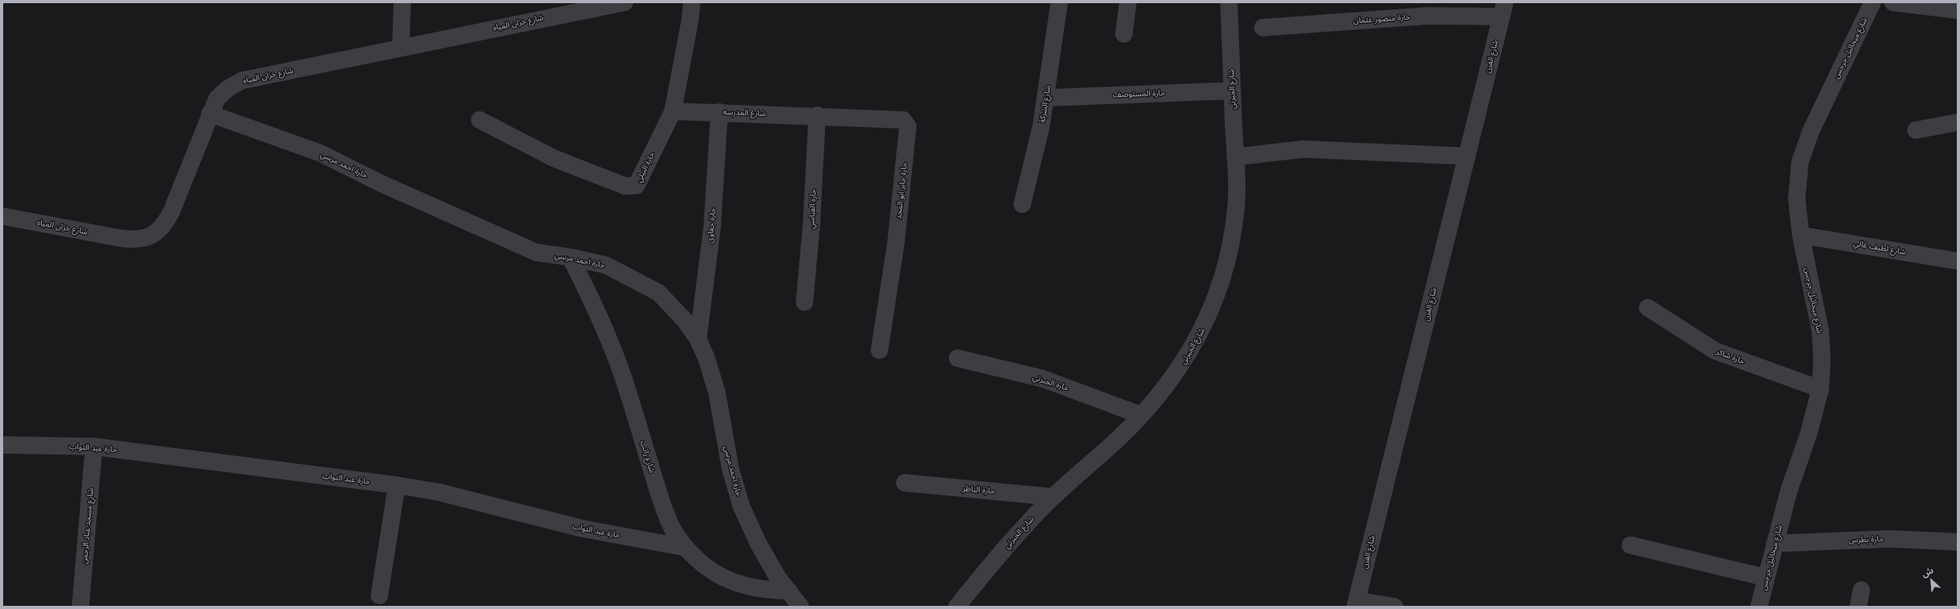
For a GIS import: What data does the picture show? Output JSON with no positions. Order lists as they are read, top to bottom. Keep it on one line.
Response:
{"streets":{"street":["حارة منصور عثمان","شارع خزان المياه","شارع ميخائيل جرجس","شارع الفرن","شارع الجبرتي","حارة المستوصف","شارع الشركة","شارع المدرسه","حارة احمد مرسي","حارة النيلي","حارة جابر ابو المجد","حارة العباسي","حارة جعاوى","شارع لطيف غالي","حارة شاكر","حارة الجبرتي","حارة عبد التواب","شارع راتب","حارة الناظر","شارع مسجد عباد الرحمن","حارة بطرس"]},"crossings":[["حارة منصور عثمان","شارع الفرن"],["شارع خزان المياه","حارة احمد مرسي"],["شارع ميخائيل جرجس","شارع لطيف غالي"],["شارع ميخائيل جرجس","حارة شاكر"],["شارع ميخائيل جرجس","حارة بطرس"],["شارع الجبرتي","حارة المستوصف"],["شارع الجبرتي","حارة الجبرتي"],["شارع الجبرتي","حارة الناظر"],["حارة المستوصف","شارع الشركة"],["شارع المدرسه","حارة النيلي"],["شارع المدرسه","حارة جابر ابو المجد"],["شارع المدرسه","حارة العباسي"],["شارع المدرسه","حارة جعاوى"],["حارة احمد مرسي","حارة جعاوى"],["حارة احمد مرسي","شارع راتب"],["حارة جابر ابو المجد","حارة العباسي"],["حارة عبد التواب","شارع راتب"],["حارة عبد التواب","شارع مسجد عباد الرحمن"]],"north":"top left"}
